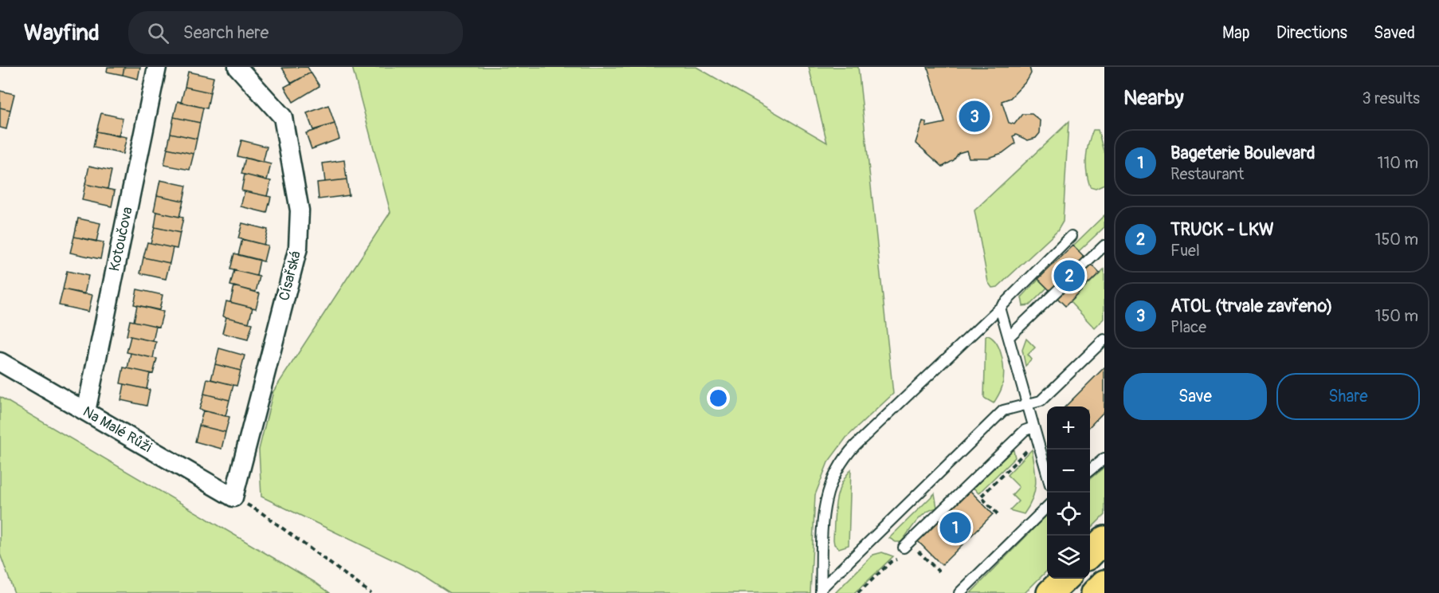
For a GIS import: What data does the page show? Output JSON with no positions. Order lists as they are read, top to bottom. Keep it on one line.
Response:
{"streets":{"street":["Kotoučova","Císařská","Na Malé Růži"]},"crossings":[["Kotoučova","Na Malé Růži"],["Císařská","Na Malé Růži"]],"page":{"header":"Wayfind","search":"Search here","nav":["Map","Directions","Saved"],"heading":["Nearby","3 results"],"pins":["3","2","1"],"list":[{"mark":"1","name":"Bageterie Boulevard","note":"Restaurant","value":"110 m"},{"mark":"2","name":"TRUCK - LKW","note":"Fuel","value":"150 m"},{"mark":"3","name":"ATOL (trvale zavřeno)","note":"Place","value":"150 m"}],"buttons":["Save","Share"],"map_buttons":["+","−"]}}
